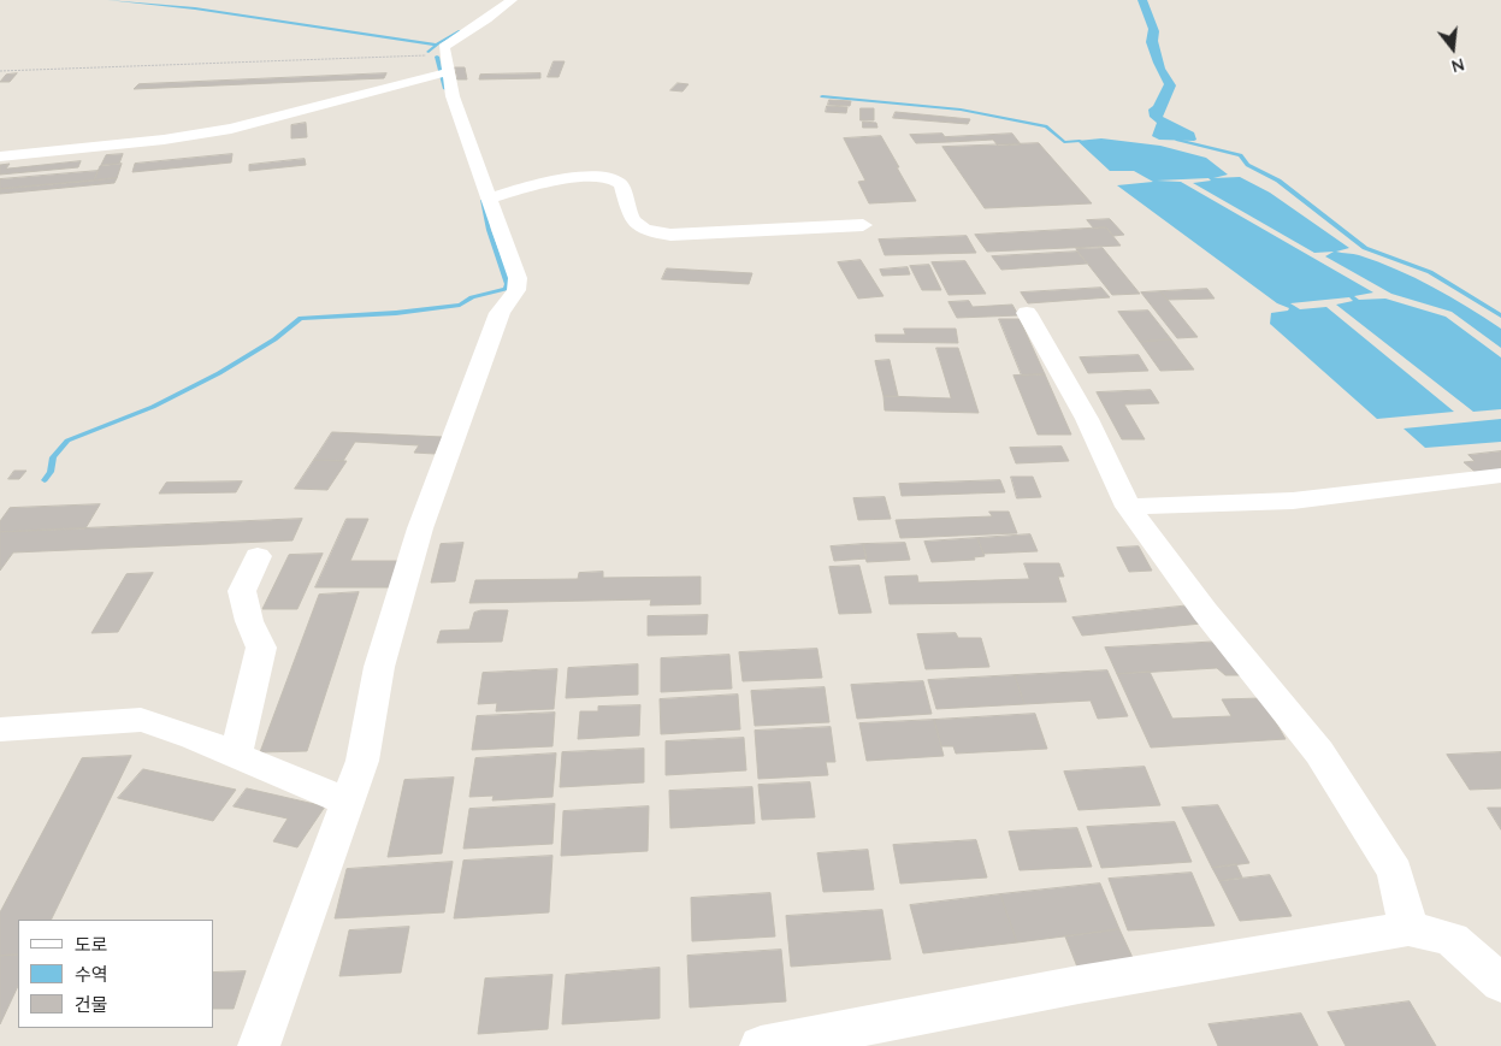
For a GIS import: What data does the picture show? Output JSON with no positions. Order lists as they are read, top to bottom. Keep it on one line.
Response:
{"legend":["도로","수역","건물"],"north":"bottom"}
